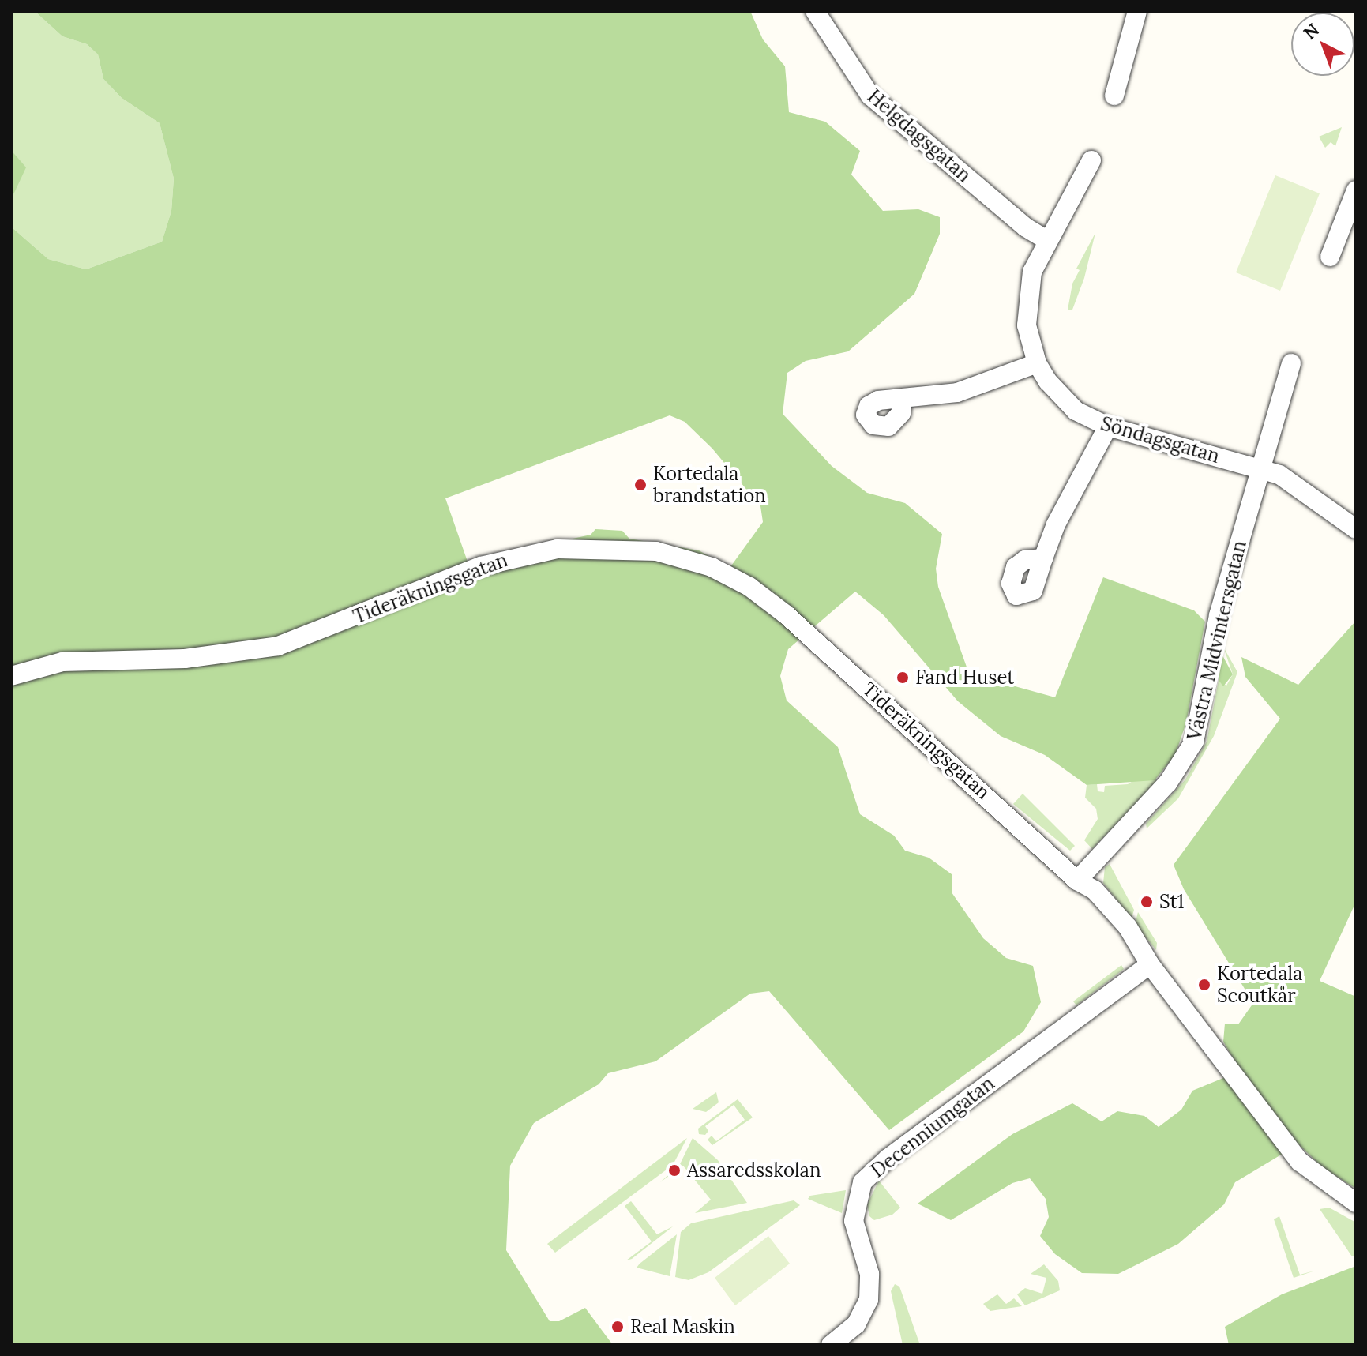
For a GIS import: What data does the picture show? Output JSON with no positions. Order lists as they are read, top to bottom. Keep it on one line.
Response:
{"streets":{"street":["Helgdagsgatan","Söndagsgatan","Tideräkningsgatan","Västra Midvintersgatan","Decenniumgatan"]},"crossings":[["Helgdagsgatan","Söndagsgatan"],["Söndagsgatan","Västra Midvintersgatan"],["Tideräkningsgatan","Västra Midvintersgatan"],["Tideräkningsgatan","Decenniumgatan"]],"places":["Kortedala brandstation","Fand Huset","St1","Kortedala Scoutkår","Assaredsskolan","Real Maskin"],"north":"top left"}
